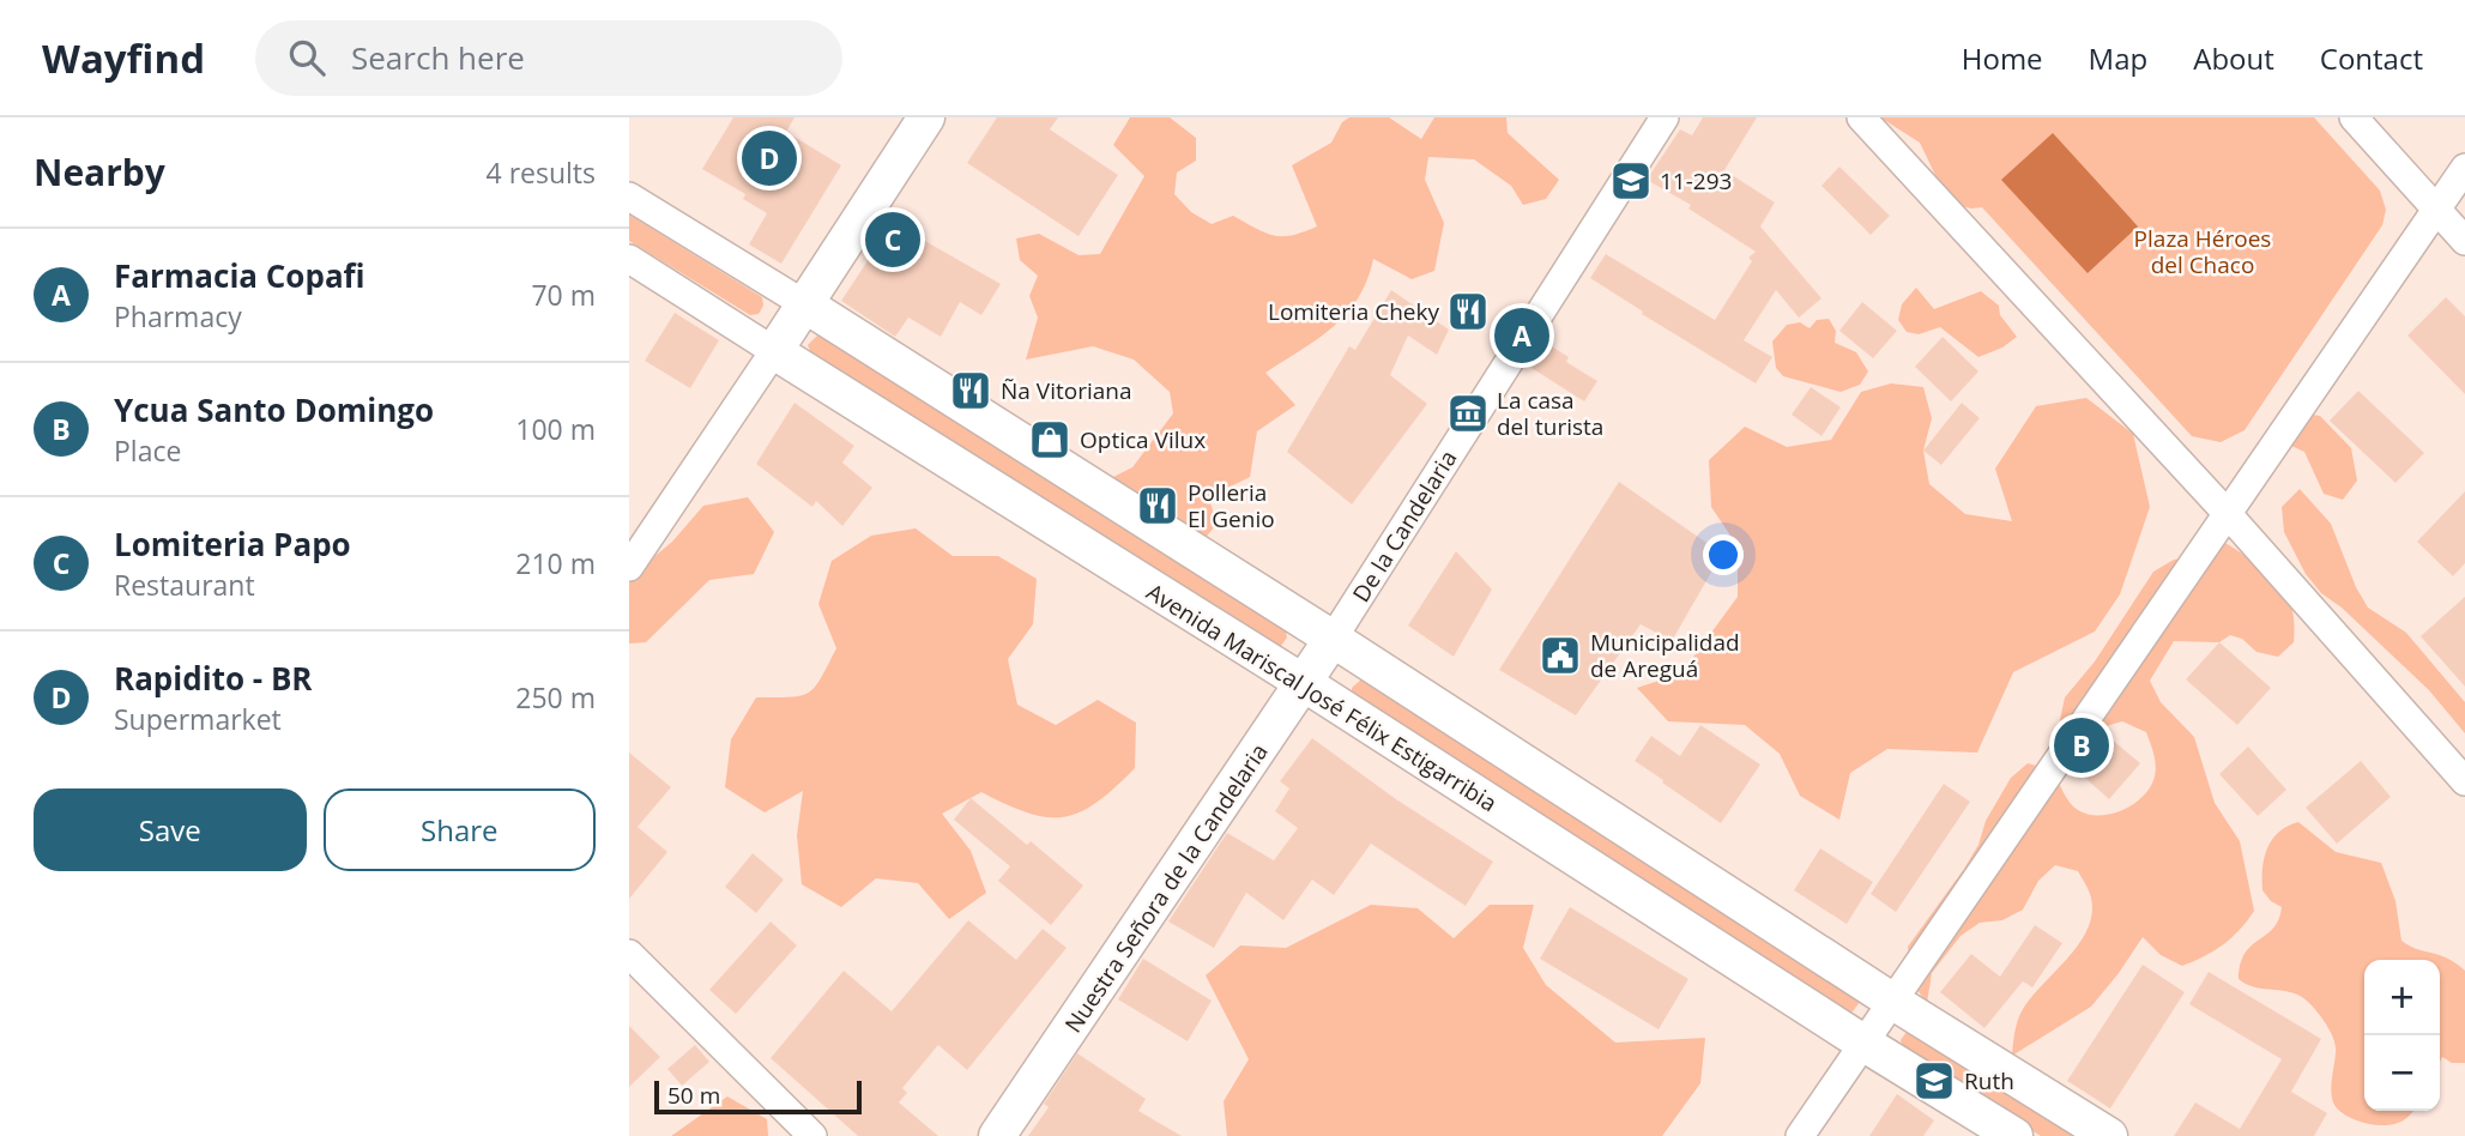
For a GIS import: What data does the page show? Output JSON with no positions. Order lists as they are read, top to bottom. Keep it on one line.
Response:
{"streets":{"main road":["Avenida Mariscal José Félix Estigarribia","Nuestra Señora de la Candelaria"],"street":["De la Candelaria"]},"crossings":[["De la Candelaria","Nuestra Señora de la Candelaria"],["Avenida Mariscal José Félix Estigarribia","Nuestra Señora de la Candelaria"]],"parks":["Plaza Héroes del Chaco"],"places":{"school or university":["11-293","Ruth"],"restaurant":["Lomiteria Cheky","Ña Vitoriana","Polleria El Genio"],"museum":["La casa del turista"],"shop":["Optica Vilux"],"public building":["Municipalidad de Areguá"]},"scale_bar":"50 m","page":{"header":"Wayfind","search":"Search here","nav":["Home","Map","About","Contact"],"heading":["Nearby","4 results"],"pins":["D","C","A","B"],"list":[{"mark":"A","name":"Farmacia Copafi","note":"Pharmacy","value":"70 m"},{"mark":"B","name":"Ycua Santo Domingo","note":"Place","value":"100 m"},{"mark":"C","name":"Lomiteria Papo","note":"Restaurant","value":"210 m"},{"mark":"D","name":"Rapidito - BR","note":"Supermarket","value":"250 m"}],"buttons":["Save","Share"],"map_buttons":["+","−"],"scale":"50 m"}}
